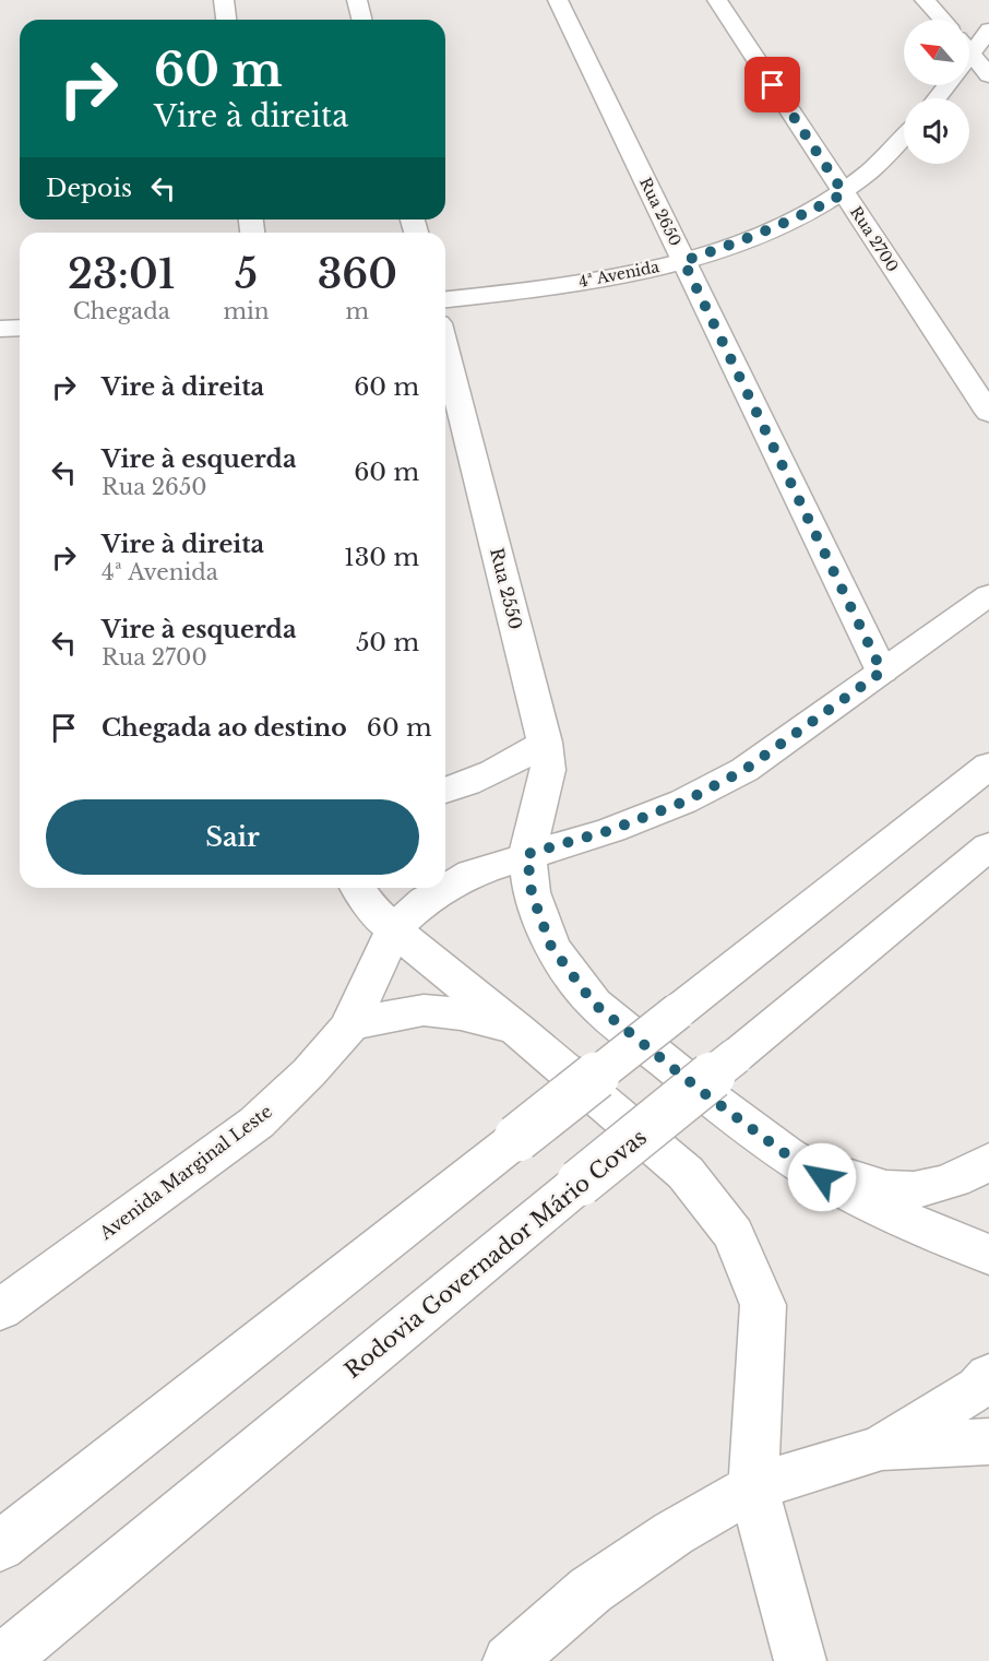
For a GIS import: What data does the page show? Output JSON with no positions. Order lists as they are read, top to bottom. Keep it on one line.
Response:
{"streets":{"main road":["Rua 2650","Rua 2700","4ª Avenida","Rua 2550","Avenida Marginal Leste","Rodovia Governador Mário Covas"]},"crossings":[["Rua 2650","4ª Avenida"],["Rua 2650","Avenida Marginal Leste"],["Rua 2700","4ª Avenida"],["Rua 2550","Avenida Marginal Leste"]],"north":"top left","page":{"turn":["60 m","Vire à direita"],"then":"Depois","eta":["23:01","Chegada","5","min","360","m"],"list":[{"name":"Vire à direita","value":"60 m"},{"name":"Vire à esquerda","note":"Rua 2650","value":"60 m"},{"name":"Vire à direita","note":"4ª Avenida","value":"130 m"},{"name":"Vire à esquerda","note":"Rua 2700","value":"50 m"},{"name":"Chegada ao destino","value":"60 m"}],"buttons":"Sair"}}
